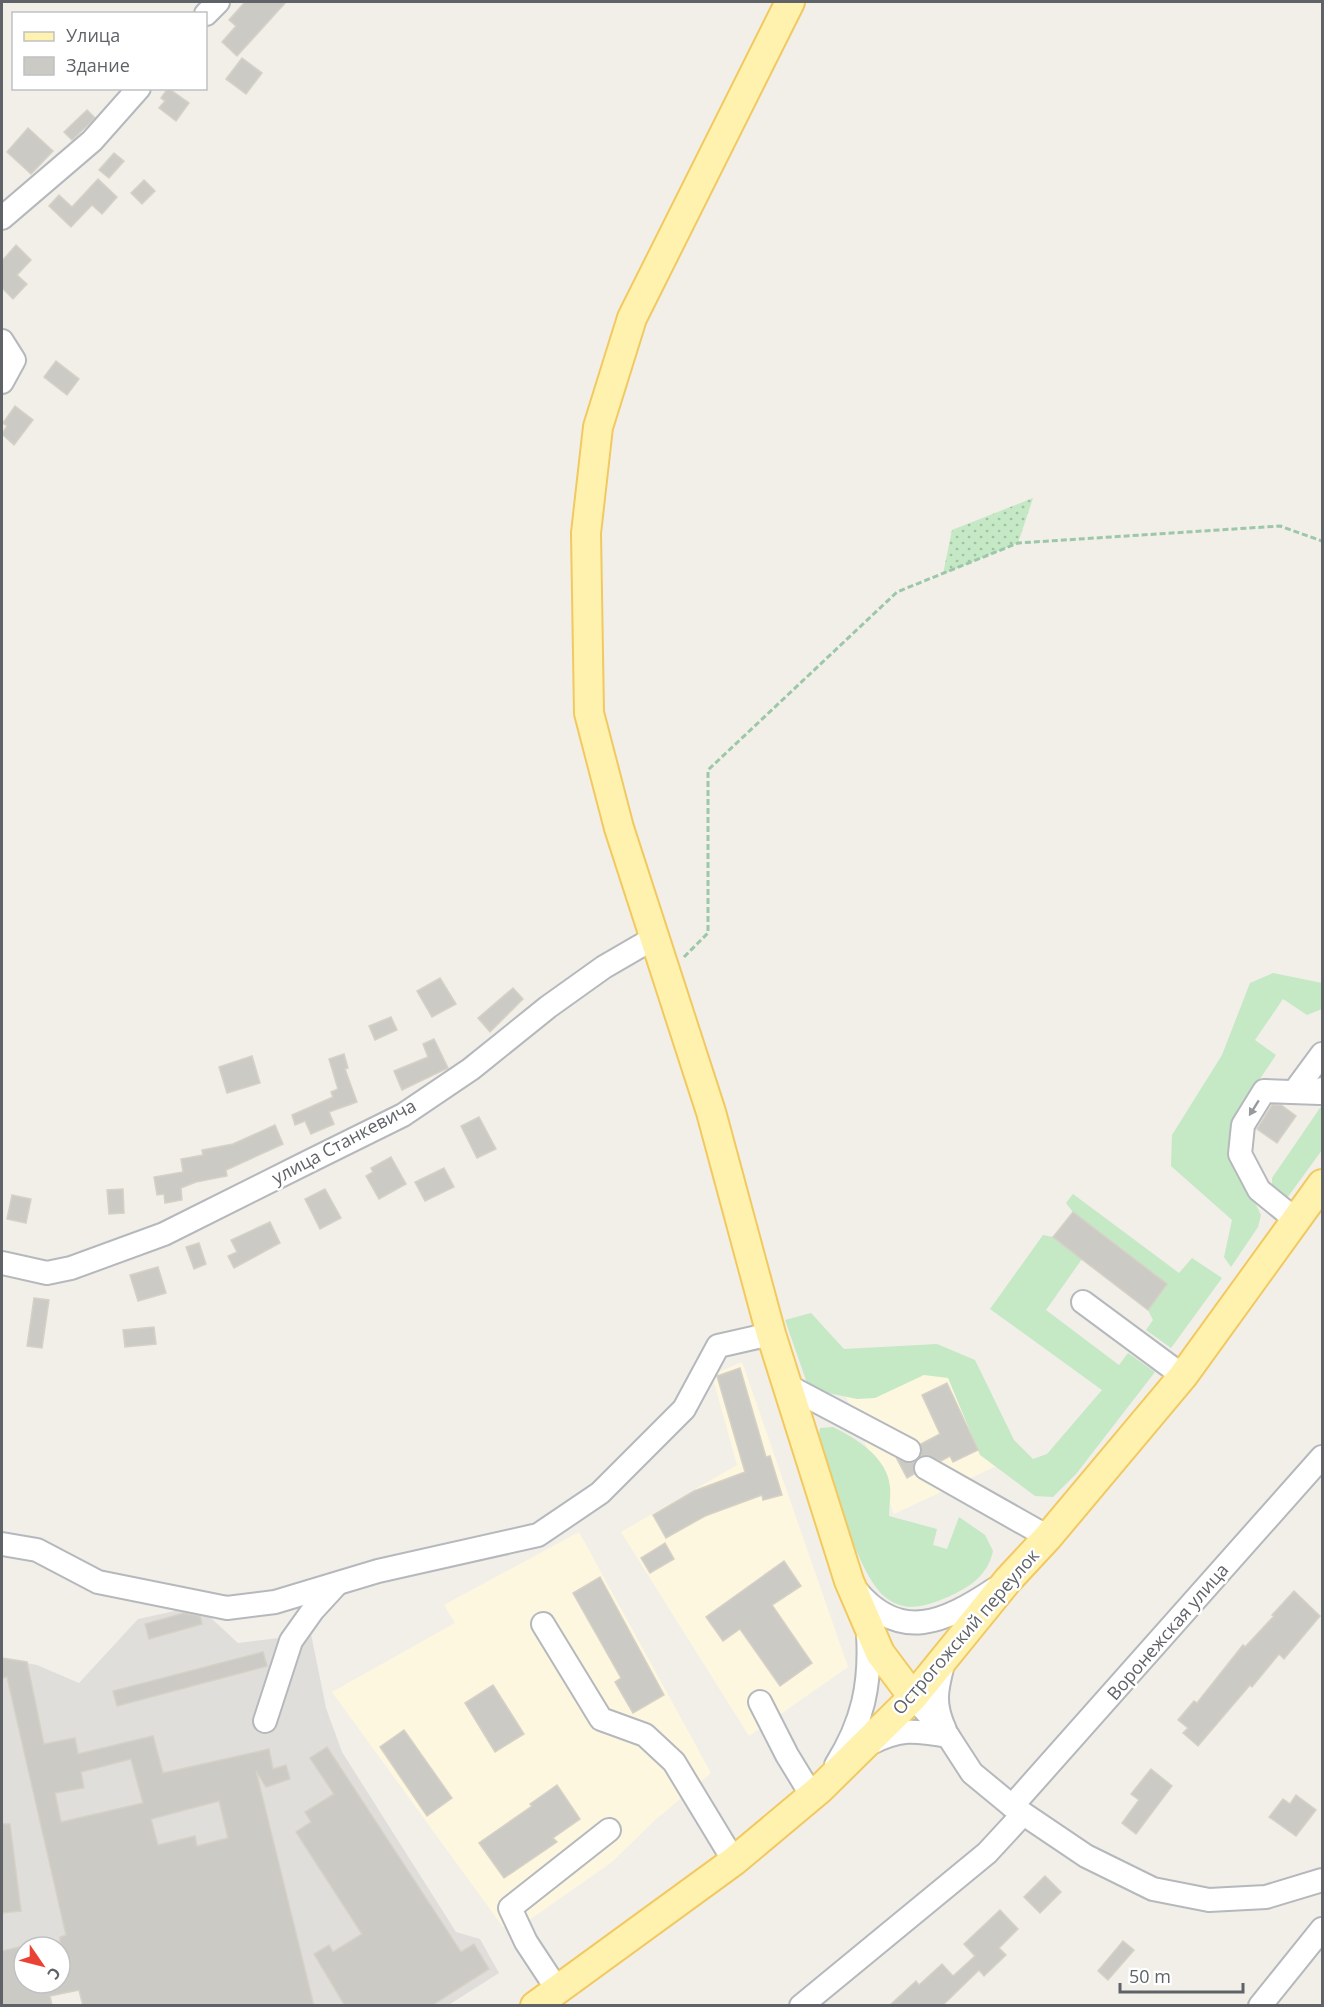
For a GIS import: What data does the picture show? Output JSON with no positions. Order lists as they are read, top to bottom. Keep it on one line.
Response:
{"streets":{"main road":["Острогожский переулок"],"street":["улица Станкевича","Воронежская улица"]},"legend":["Улица","Здание"],"scale_bar":"50 m","north":"bottom right"}
